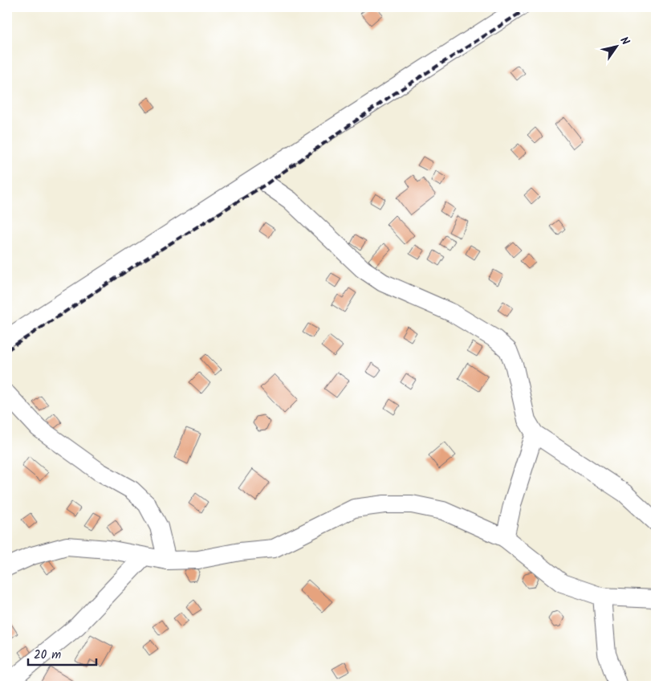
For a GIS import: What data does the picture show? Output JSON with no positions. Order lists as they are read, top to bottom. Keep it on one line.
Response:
{"scale_bar":"20 m","north":"top right"}
